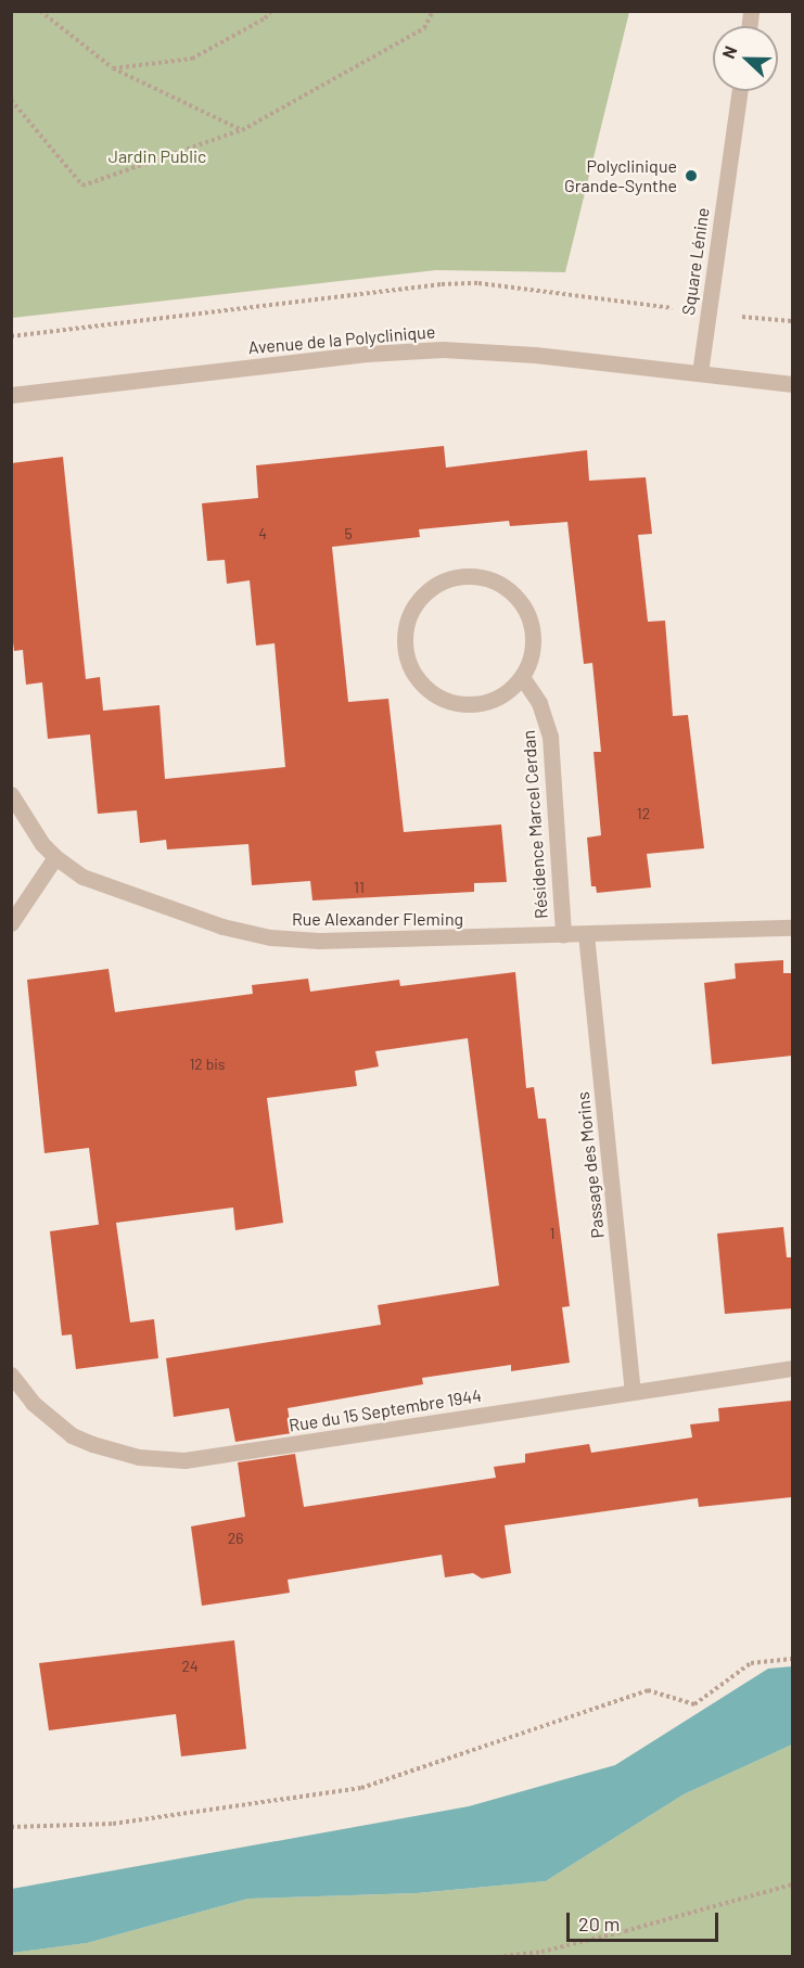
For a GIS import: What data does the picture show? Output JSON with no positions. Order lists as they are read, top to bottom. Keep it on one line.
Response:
{"streets":{"street":["Square Lénine","Avenue de la Polyclinique","Résidence Marcel Cerdan","Rue Alexander Fleming","Passage des Morins","Rue du 15 Septembre 1944"]},"crossings":[["Square Lénine","Avenue de la Polyclinique"],["Résidence Marcel Cerdan","Rue Alexander Fleming"],["Rue Alexander Fleming","Passage des Morins"],["Passage des Morins","Rue du 15 Septembre 1944"]],"parks":["Jardin Public"],"places":["Polyclinique Grande-Synthe"],"house_numbers":["4","5","12","11","12 bis","1","26","24"],"scale_bar":"20 m","north":"left"}
